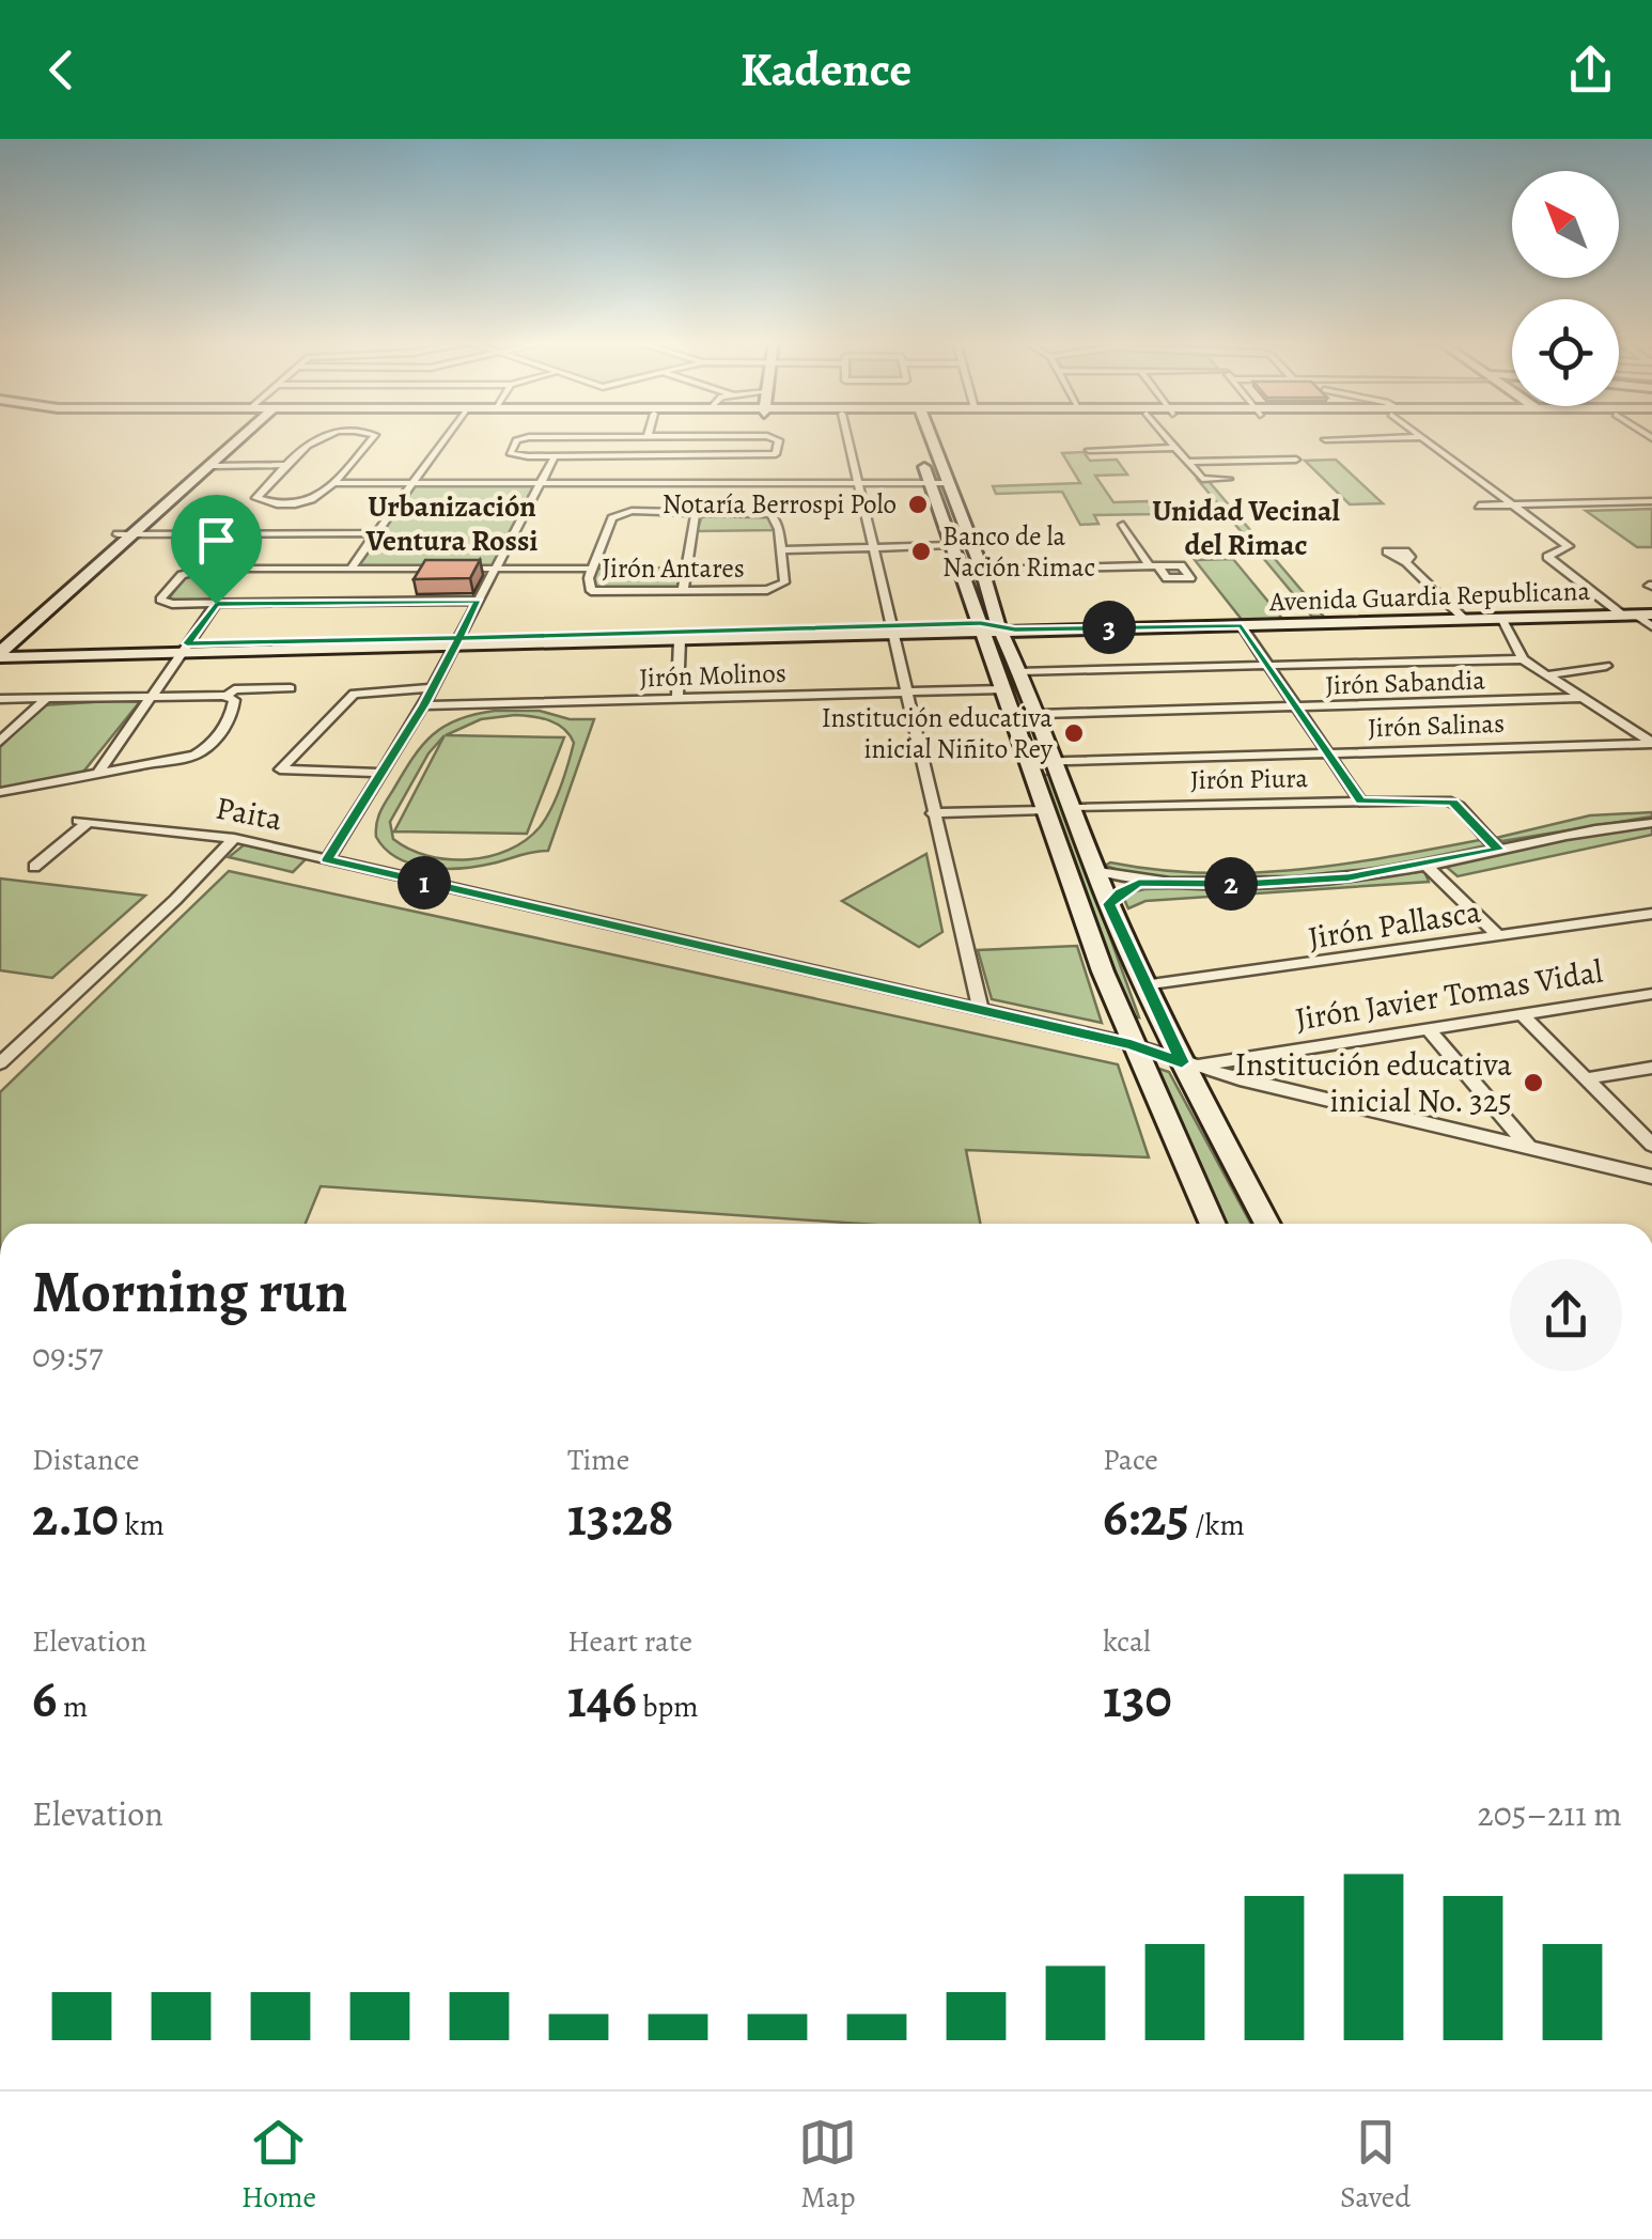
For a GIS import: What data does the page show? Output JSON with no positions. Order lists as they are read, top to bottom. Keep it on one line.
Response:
{"streets":{"main road":["Avenida Guardia Republicana"],"street":["Jirón Antares","Jirón Molinos","Jirón Sabandia","Jirón Salinas","Jirón Piura","Paita","Jirón Pallasca","Jirón Javier Tomas Vidal"]},"crossings":[["Paita","Jirón Javier Tomas Vidal"]],"districts":["Urbanización Ventura Rossi","Unidad Vecinal del Rimac"],"places":["Notaría Berrospi Polo","Banco de la Nación Rimac","Institución educativa inicial Niñito Rey","Institución educativa inicial No. 325"],"north":"top left","page":{"header":"Kadence","pins":["3","1","2"],"heading":["Morning run","09:57"],"stats":[["Distance","2.10 km"],["Time","13:28"],["Pace","6:25 /km"],["Elevation","6 m"],["Heart rate","146 bpm"],["kcal","130"]],"chart":["Elevation","205–211 m"],"tabs":["Home","Map","Saved"]}}
